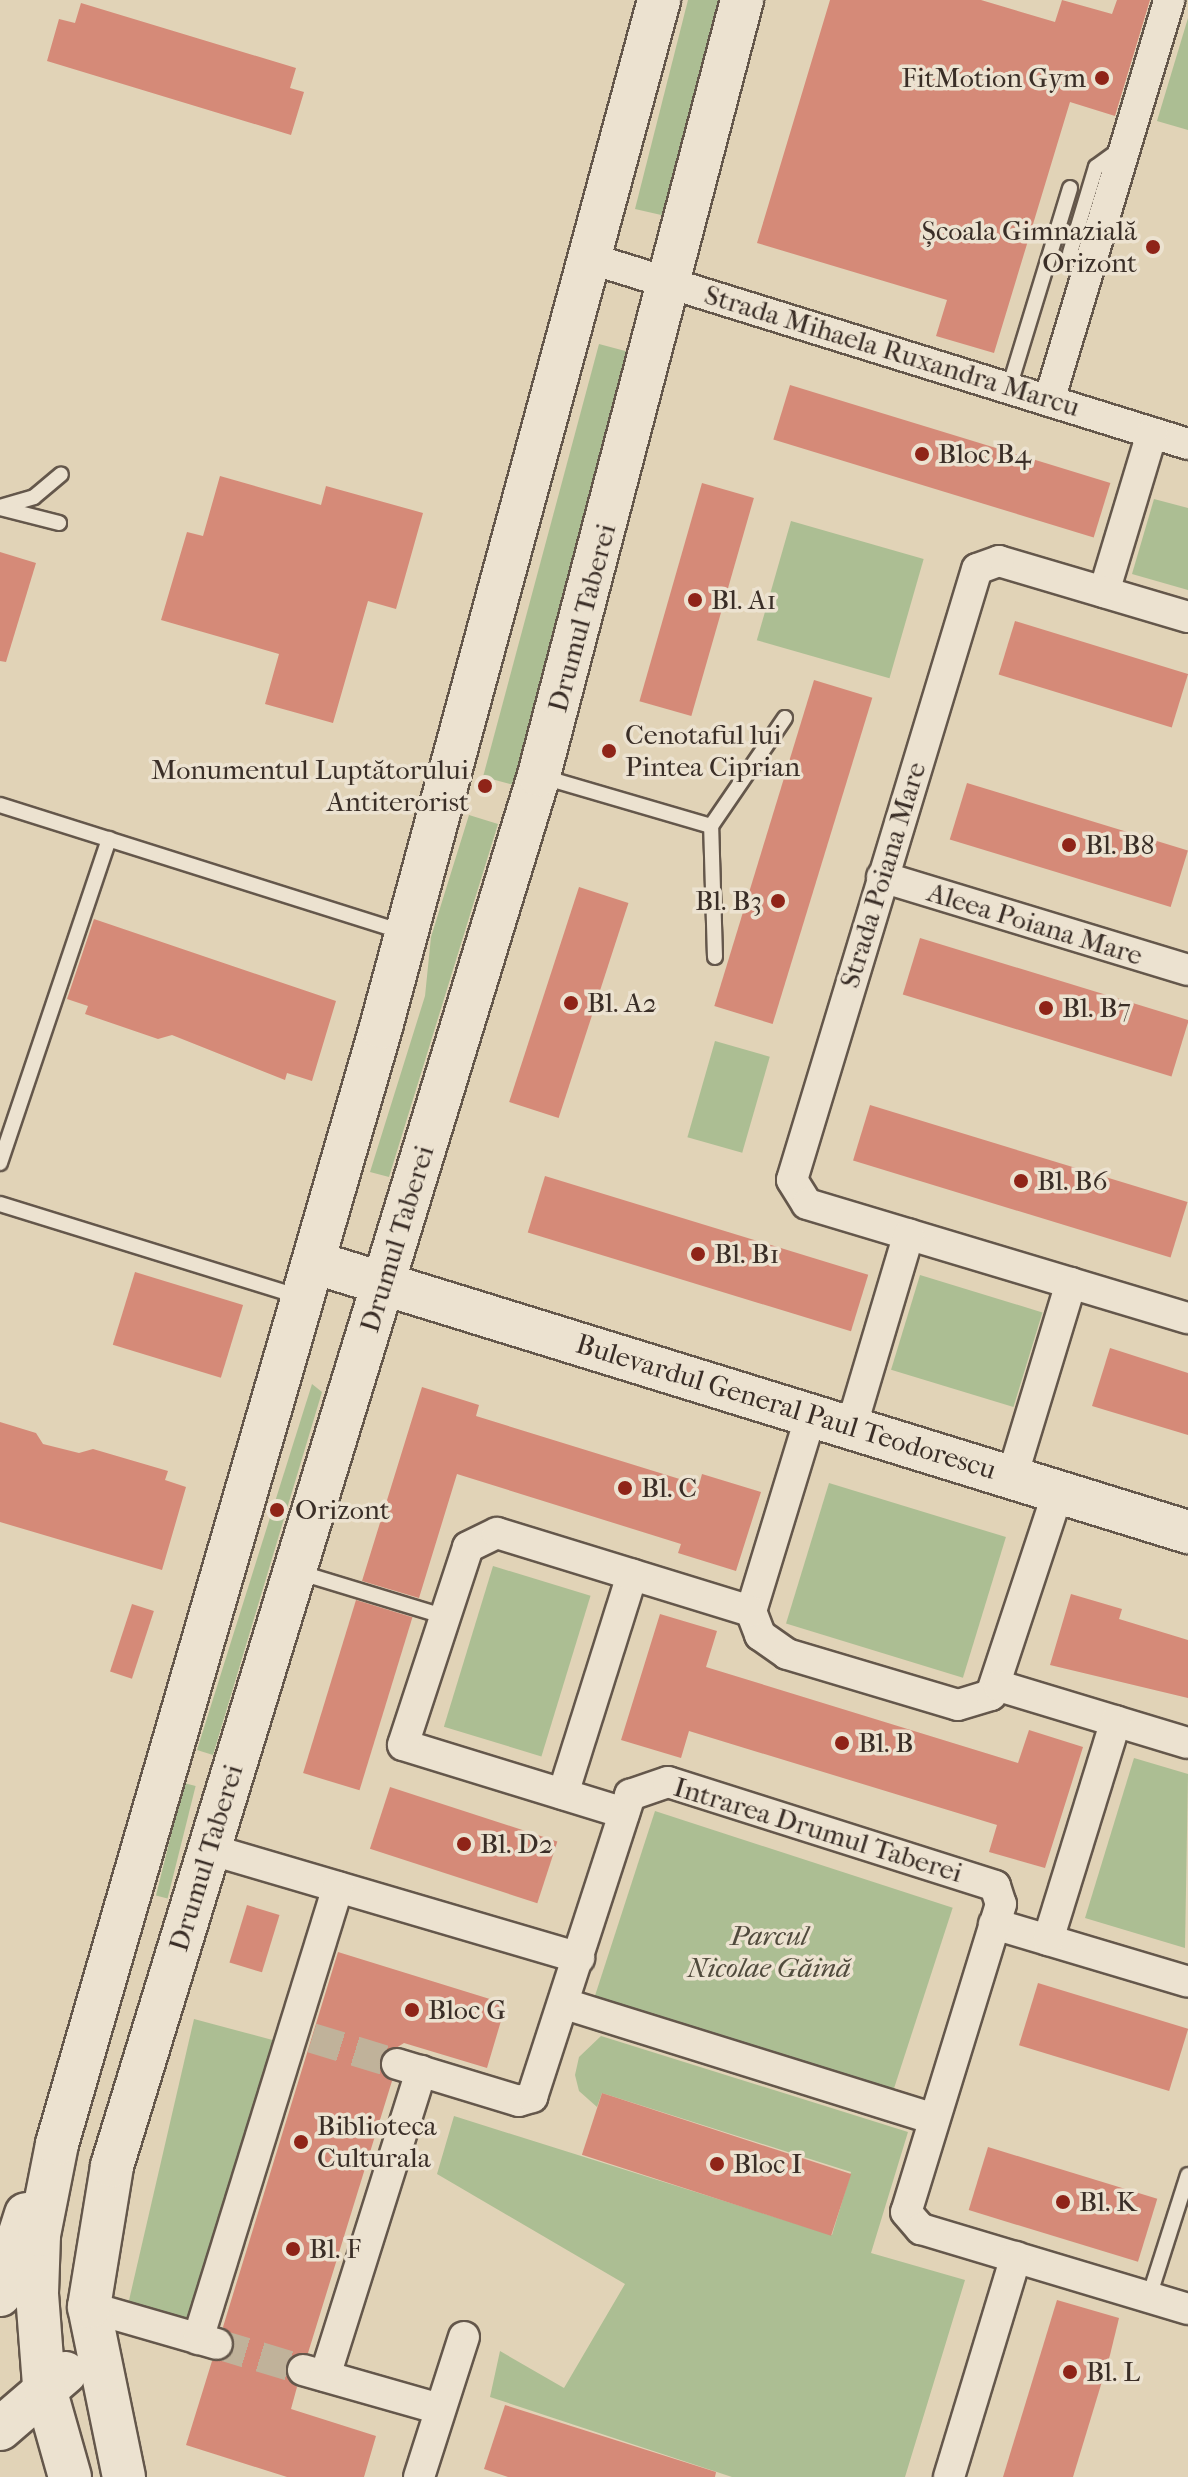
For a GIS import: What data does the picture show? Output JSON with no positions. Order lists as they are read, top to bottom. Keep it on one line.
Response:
{"streets":{"main road":["Drumul Taberei","Bulevardul General Paul Teodorescu"],"street":["Strada Mihaela Ruxandra Marcu","Strada Poiana Mare","Aleea Poiana Mare","Intrarea Drumul Taberei"]},"crossings":[["Strada Mihaela Ruxandra Marcu","Drumul Taberei"],["Drumul Taberei","Bulevardul General Paul Teodorescu"],["Strada Poiana Mare","Aleea Poiana Mare"]],"parks":["Parcul Nicolae Găină"],"places":["FitMotion Gym","Școala Gimnazială Orizont","Bloc B4","Bl. A1","Cenotaful lui Pintea Ciprian","Monumentul Luptătorului Antiterorist","Bl. B8","Bl. B3","Bl. A2","Bl. B7","Bl. B6","Bl. B1","Bl. C","Orizont","Bl. B","Bl. D2","Bloc G","Biblioteca Culturala","Bloc I","Bl. K","Bl. F","Bl. L"]}
